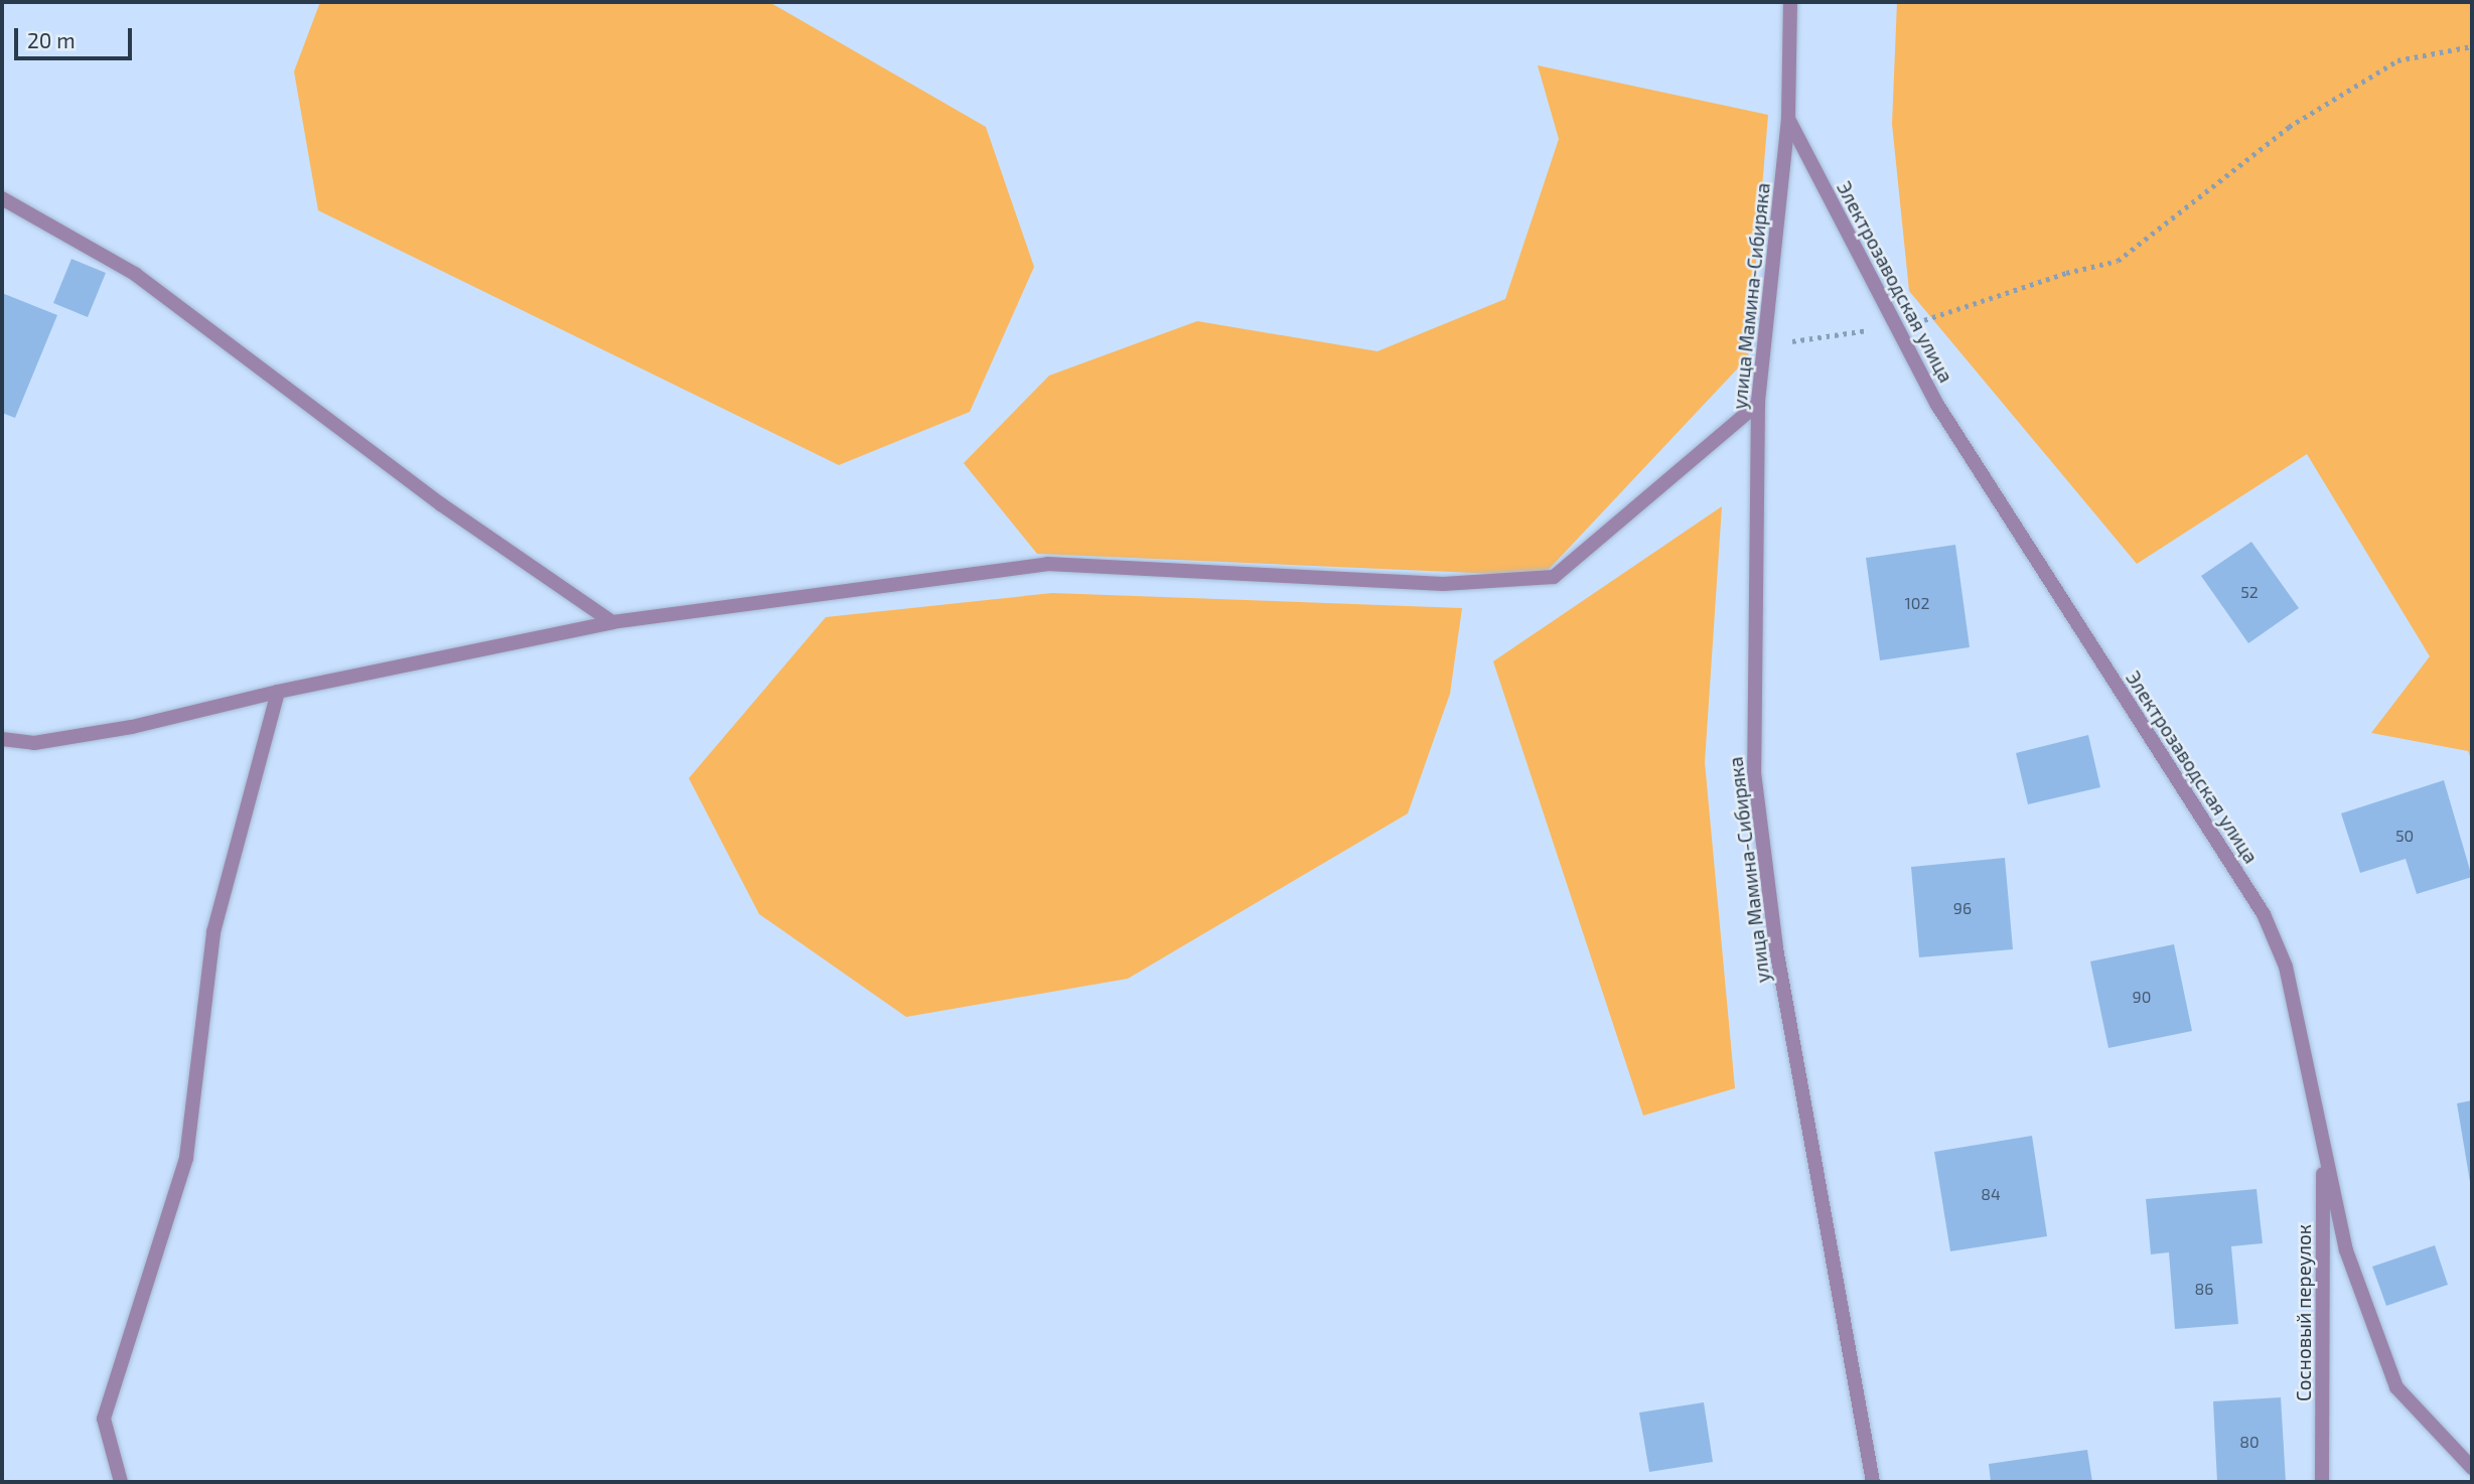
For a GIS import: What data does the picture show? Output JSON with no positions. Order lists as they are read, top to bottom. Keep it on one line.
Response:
{"streets":{"street":["Электрозаводская улица","улица Мамина-Сибиряка","Сосновый переулок"]},"crossings":[["Электрозаводская улица","улица Мамина-Сибиряка"],["Электрозаводская улица","Сосновый переулок"]],"house_numbers":["52","102","50","96","90","84","86","80"],"scale_bar":"20 m"}
